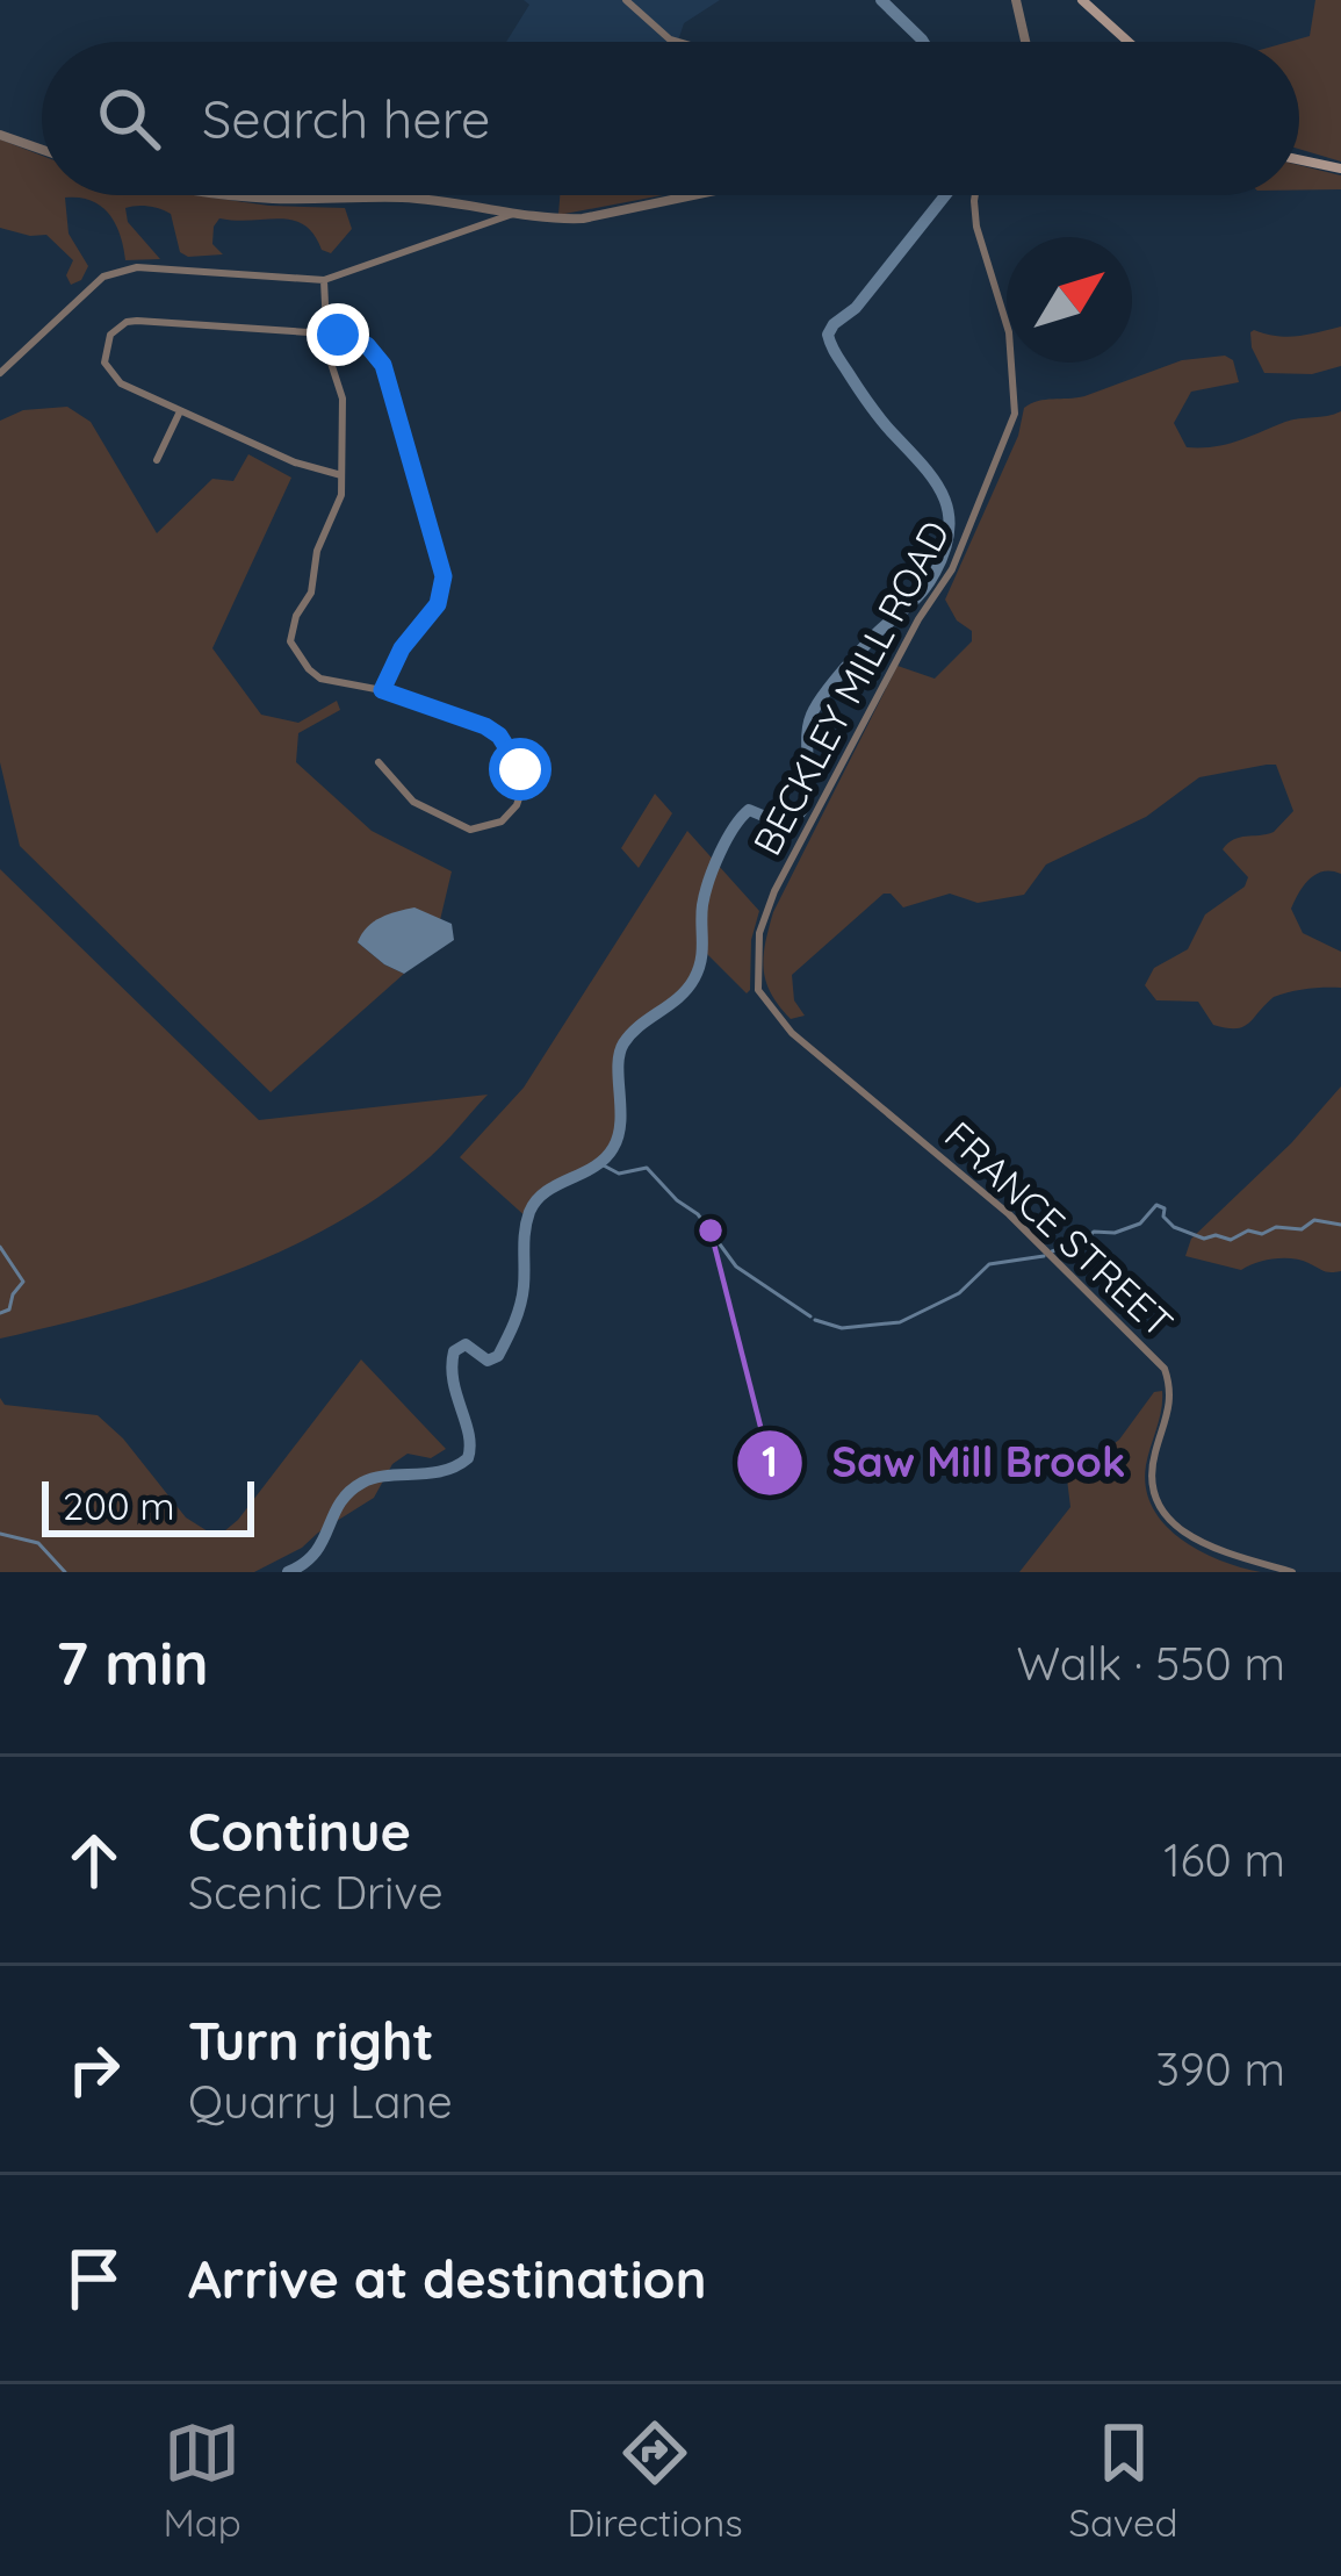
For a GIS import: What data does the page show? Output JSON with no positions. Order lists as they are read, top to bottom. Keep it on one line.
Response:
{"streets":{"street":["BECKLEY MILL ROAD","FRANCE STREET"]},"crossings":[["BECKLEY MILL ROAD","FRANCE STREET"]],"places":["Saw Mill Brook"],"scale_bar":"200 m","north":"top right","page":{"search":"Search here","scale":"200 m","heading":["7 min","Walk · 550 m"],"list":[["Continue","Scenic Drive","160 m"],["Turn right","Quarry Lane","390 m"],"Arrive at destination"],"nav":["Map","Directions","Saved"]}}
